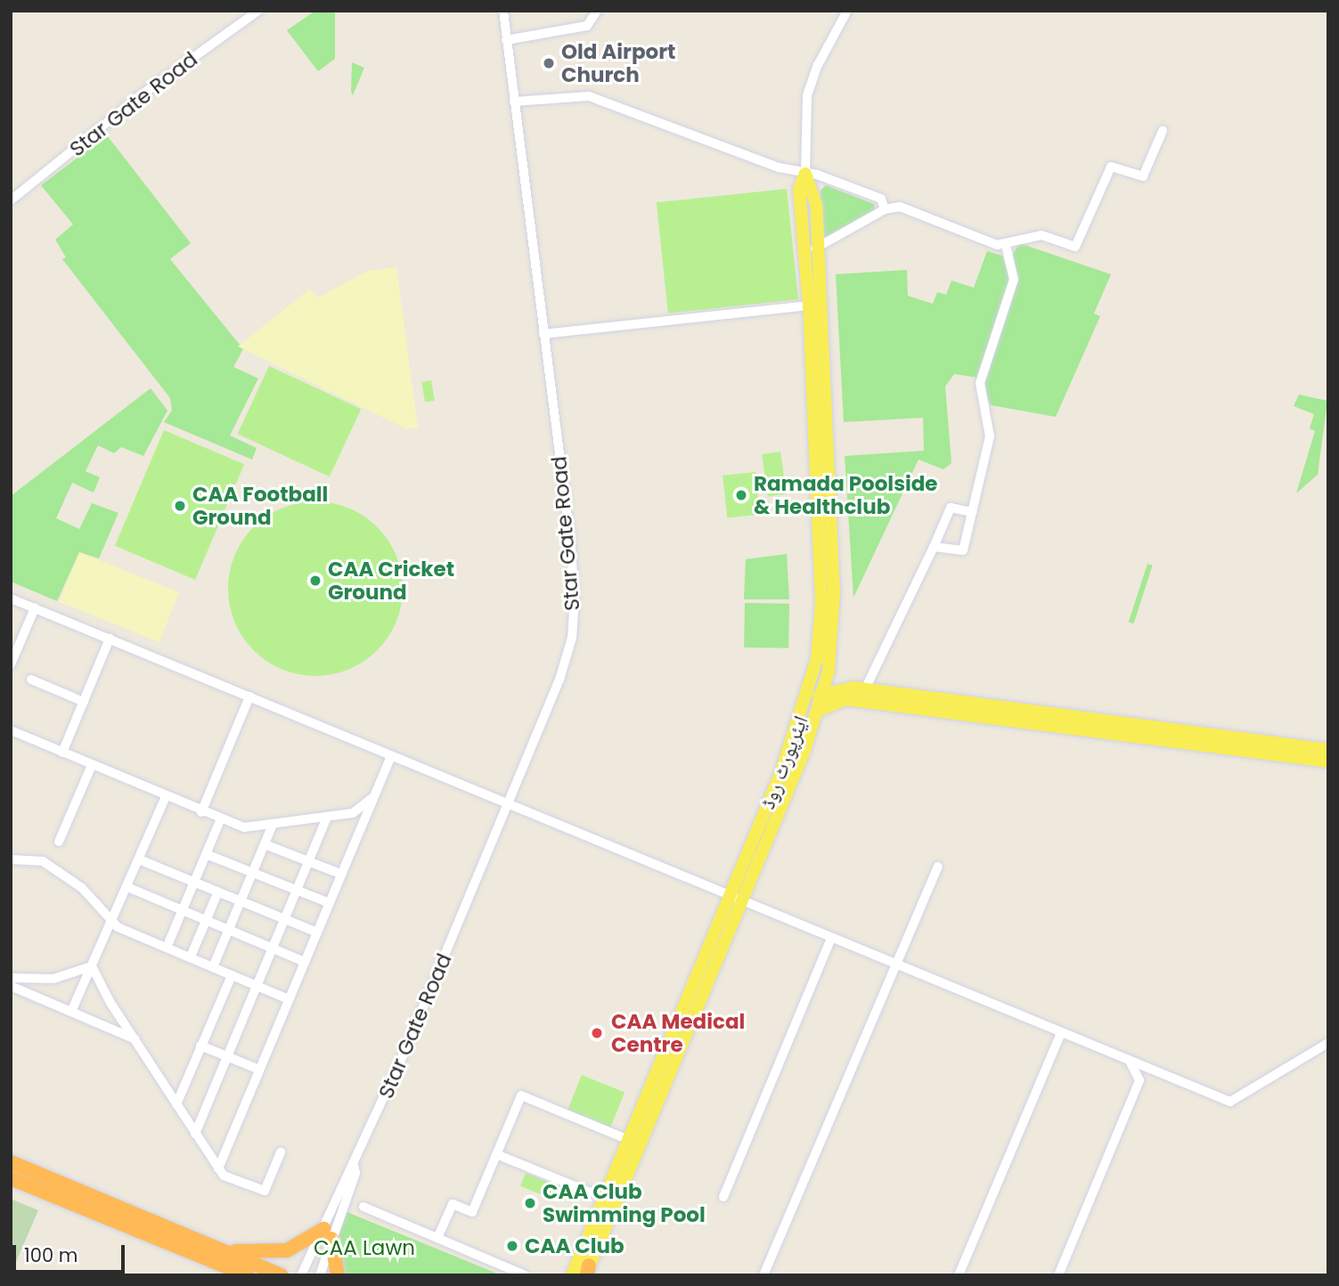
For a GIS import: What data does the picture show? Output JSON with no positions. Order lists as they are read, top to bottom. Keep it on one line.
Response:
{"streets":{"main road":["ایئرپورٹ روڈ"],"street":["Star Gate Road"]},"parks":["CAA Lawn"],"places":["Old Airport Church","Ramada Poolside & Healthclub","CAA Football Ground","CAA Cricket Ground","CAA Medical Centre","CAA Club Swimming Pool","CAA Club"],"scale_bar":"100 m"}
